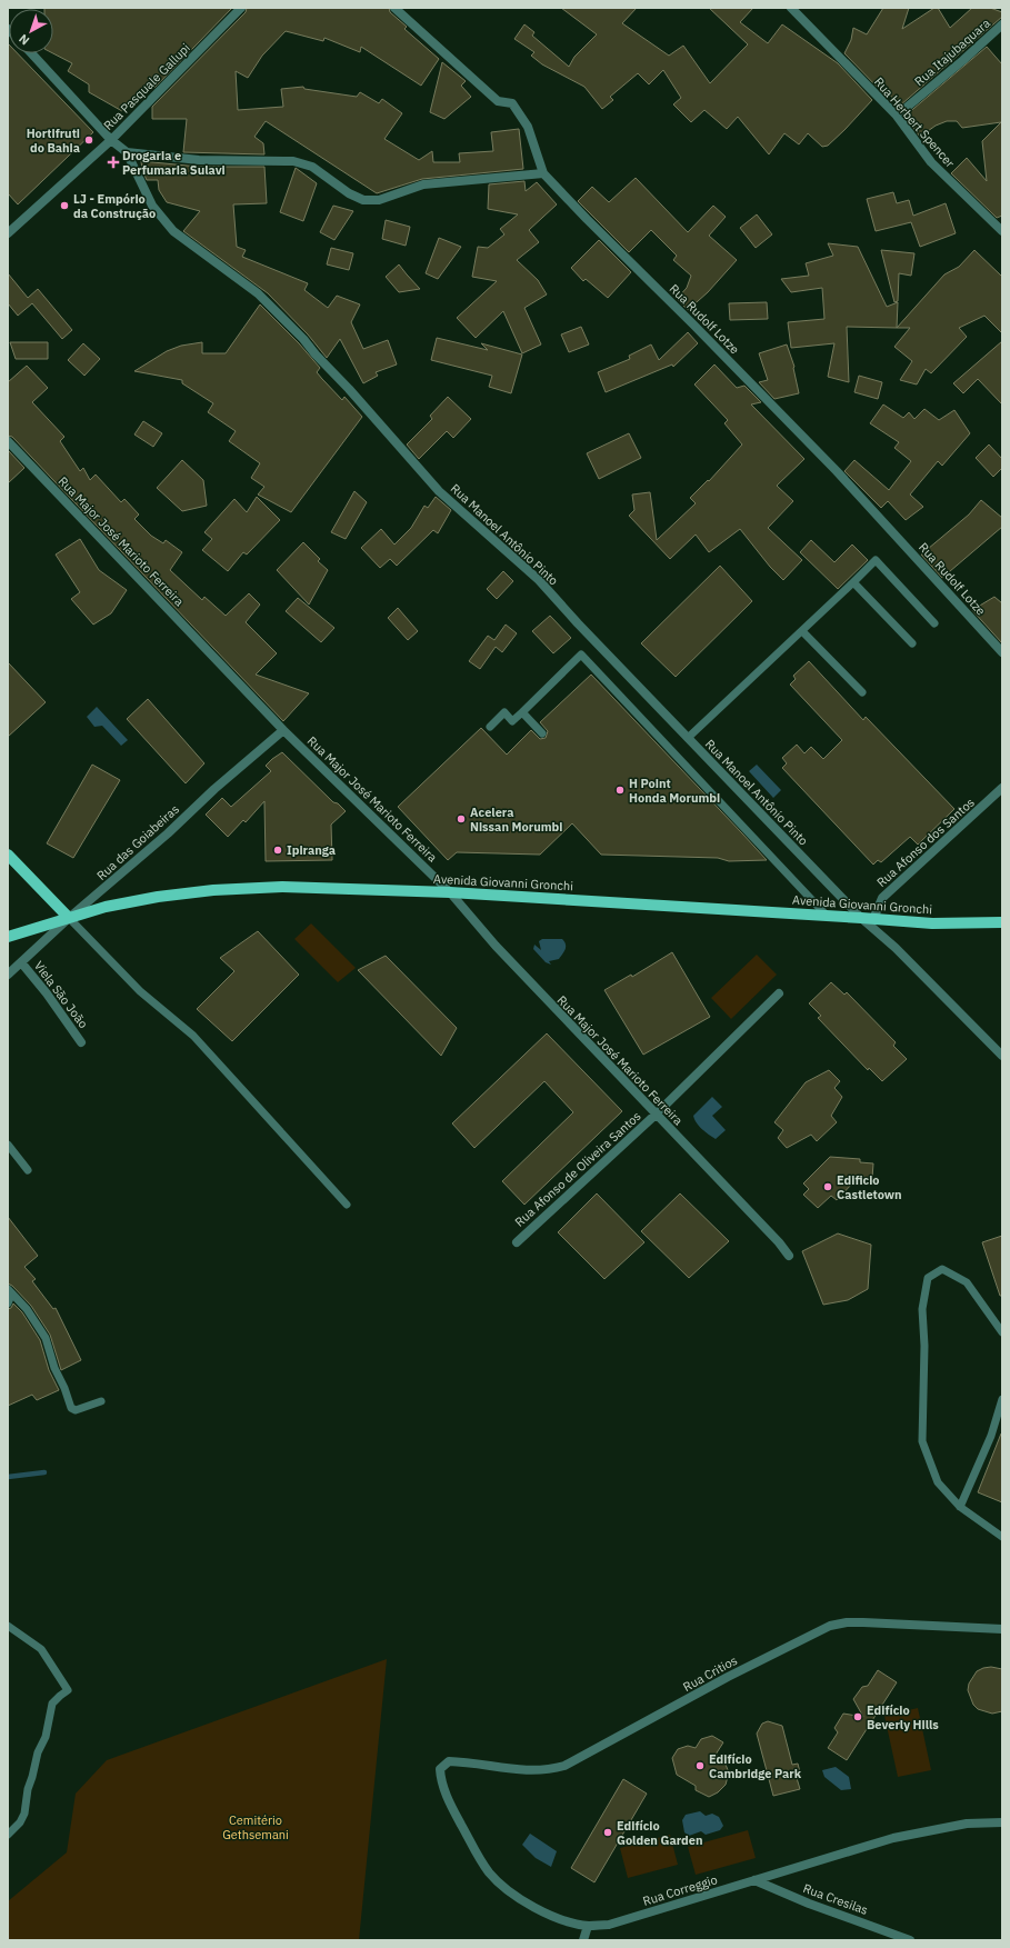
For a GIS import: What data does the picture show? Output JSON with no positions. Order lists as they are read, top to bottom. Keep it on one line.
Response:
{"streets":{"main road":["Avenida Giovanni Gronchi"],"street":["Rua Itajubaquara","Rua Pasquale Gallupi","Rua Herbert Spencer","Rua Rudolf Lotze","Rua Manoel Antônio Pinto","Rua Major José Marioto Ferreira","Rua das Goiabeiras","Rua Afonso dos Santos","Viela São João","Rua Afonso de Oliveira Santos","Rua Critios","Rua Correggio","Rua Cresilas"]},"crossings":[["Rua Itajubaquara","Rua Herbert Spencer"],["Rua Pasquale Gallupi","Rua Manoel Antônio Pinto"],["Rua Manoel Antônio Pinto","Avenida Giovanni Gronchi"],["Rua Major José Marioto Ferreira","Rua das Goiabeiras"],["Rua Major José Marioto Ferreira","Avenida Giovanni Gronchi"],["Rua Major José Marioto Ferreira","Rua Afonso de Oliveira Santos"],["Rua das Goiabeiras","Avenida Giovanni Gronchi"],["Rua das Goiabeiras","Viela São João"],["Rua Afonso dos Santos","Avenida Giovanni Gronchi"],["Rua Critios","Rua Correggio"],["Rua Correggio","Rua Cresilas"]],"parks":["Cemitério Gethsemani"],"places":{"other":["Hortifruti do Bahia","LJ - Empório da Construção","H Point Honda Morumbi","Acelera Nissan Morumbi","Ipiranga","Edificio Castletown","Edifício Beverly Hills","Edifício Cambridge Park","Edifício Golden Garden"],"health":["Drogaria e Perfumaria Sulavi"]},"north":"bottom left"}
